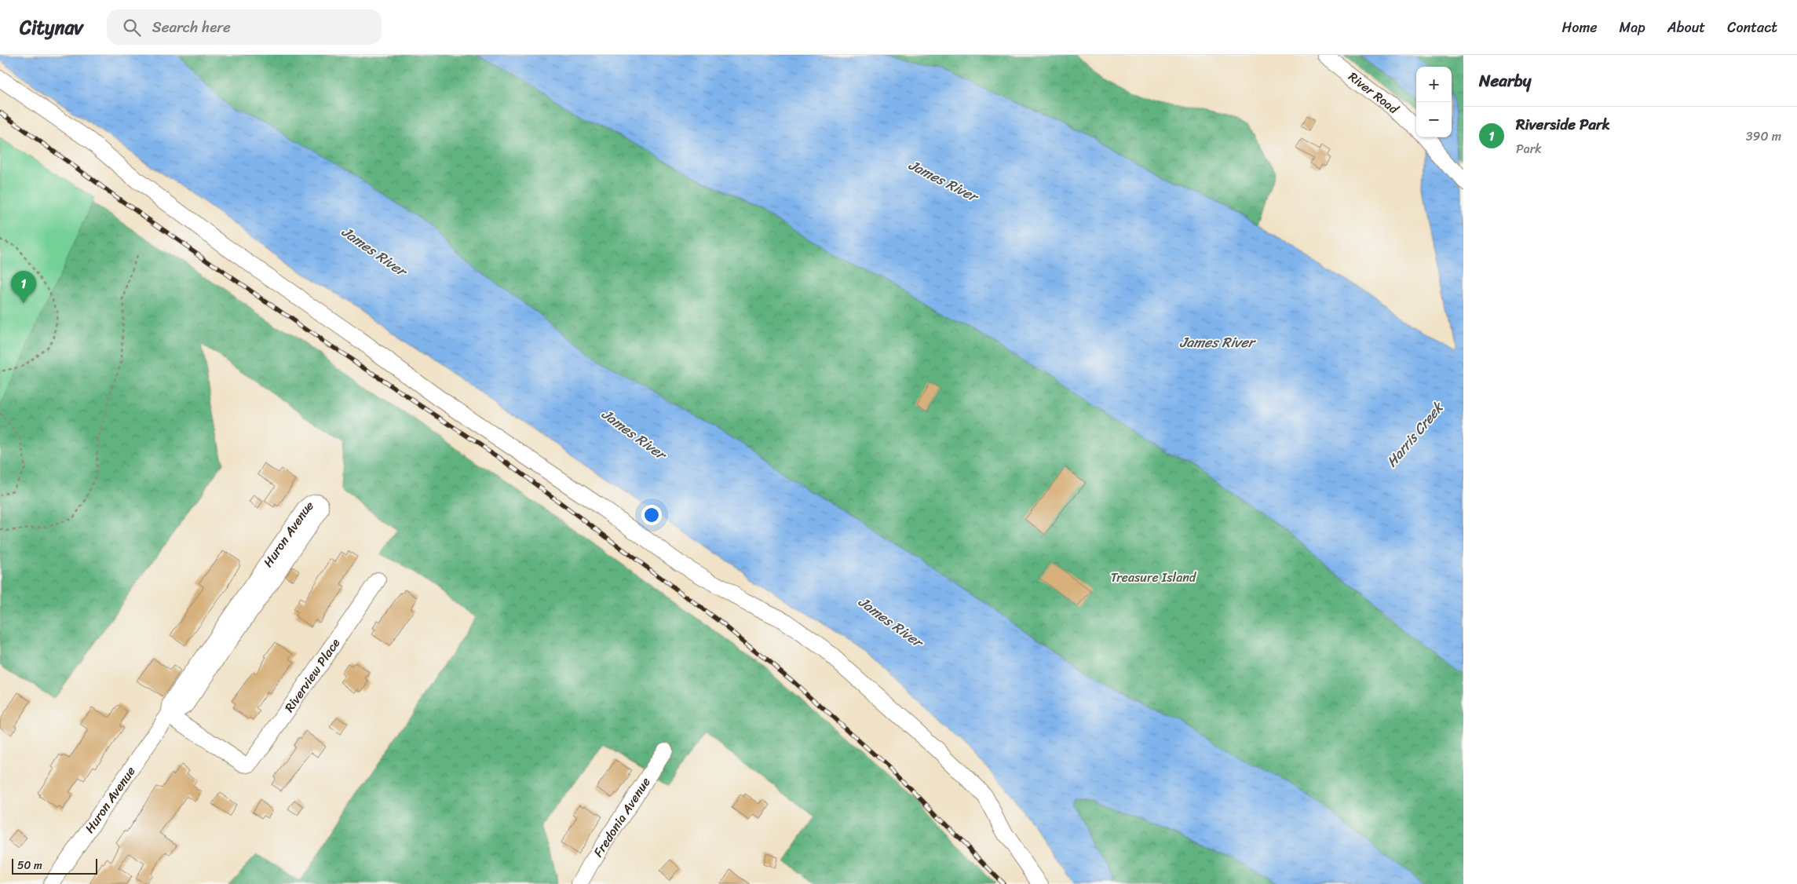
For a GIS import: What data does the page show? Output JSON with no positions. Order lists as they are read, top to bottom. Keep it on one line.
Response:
{"streets":{"street":["River Road","Huron Avenue","Riverview Place","Fredonia Avenue"]},"crossings":[["Huron Avenue","Riverview Place"]],"water":["James River","Harris Creek"],"parks":["Treasure Island"],"scale_bar":"50 m","page":{"header":"Citynav","search":"Search here","nav":["Home","Map","About","Contact"],"heading":"Nearby","map_buttons":["+","−"],"list":[{"mark":"1","name":"Riverside Park","note":"Park","value":"390 m"}],"pins":"1","scale":"50 m"}}
